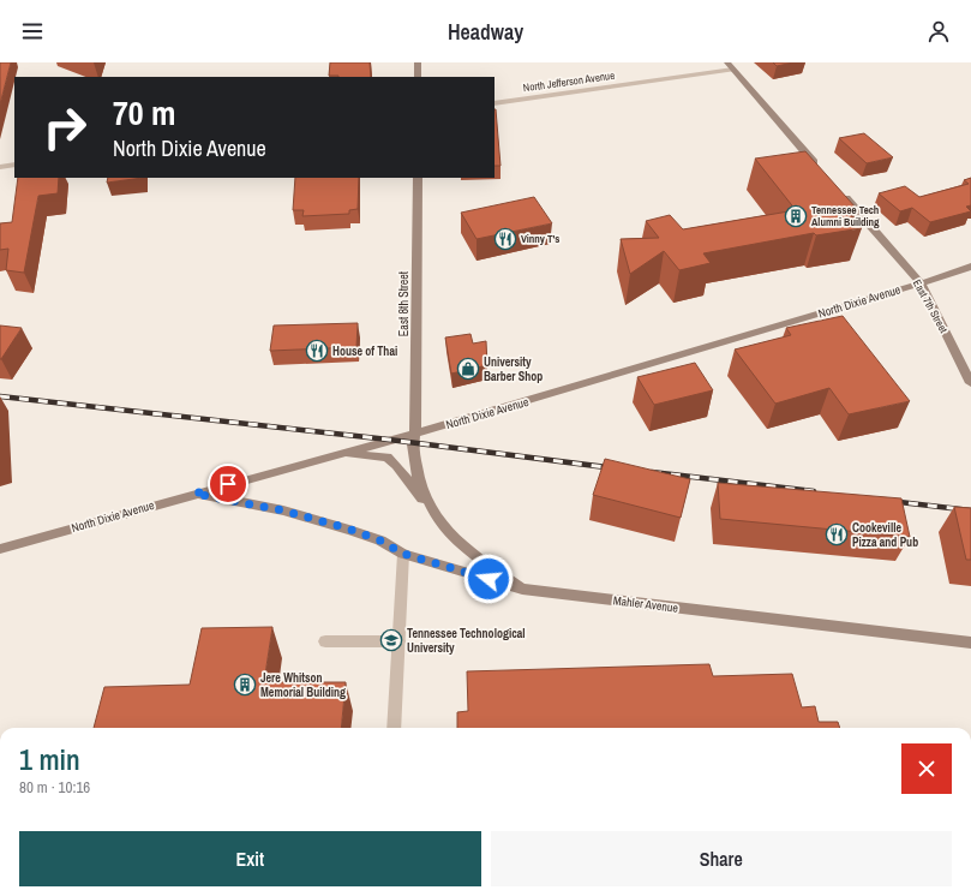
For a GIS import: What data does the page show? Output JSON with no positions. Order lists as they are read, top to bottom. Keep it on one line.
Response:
{"streets":{"street":["North Jefferson Avenue","North Dixie Avenue","East 8th Street","East 7th Street","Mahler Avenue"]},"crossings":[["North Dixie Avenue","East 8th Street"],["North Dixie Avenue","East 7th Street"],["North Dixie Avenue","Mahler Avenue"],["East 8th Street","Mahler Avenue"]],"places":{"building":["Tennessee Tech Alumni Building","Jere Whitson Memorial Building"],"restaurant":["Vinny T's","House of Thai","Cookeville Pizza and Pub"],"shop":["University Barber Shop"],"school or university":["Tennessee Technological University"]},"page":{"header":"Headway","turn":["70 m","North Dixie Avenue"],"heading":["1 min","80 m · 10:16"],"buttons":["Exit","Share"]}}
